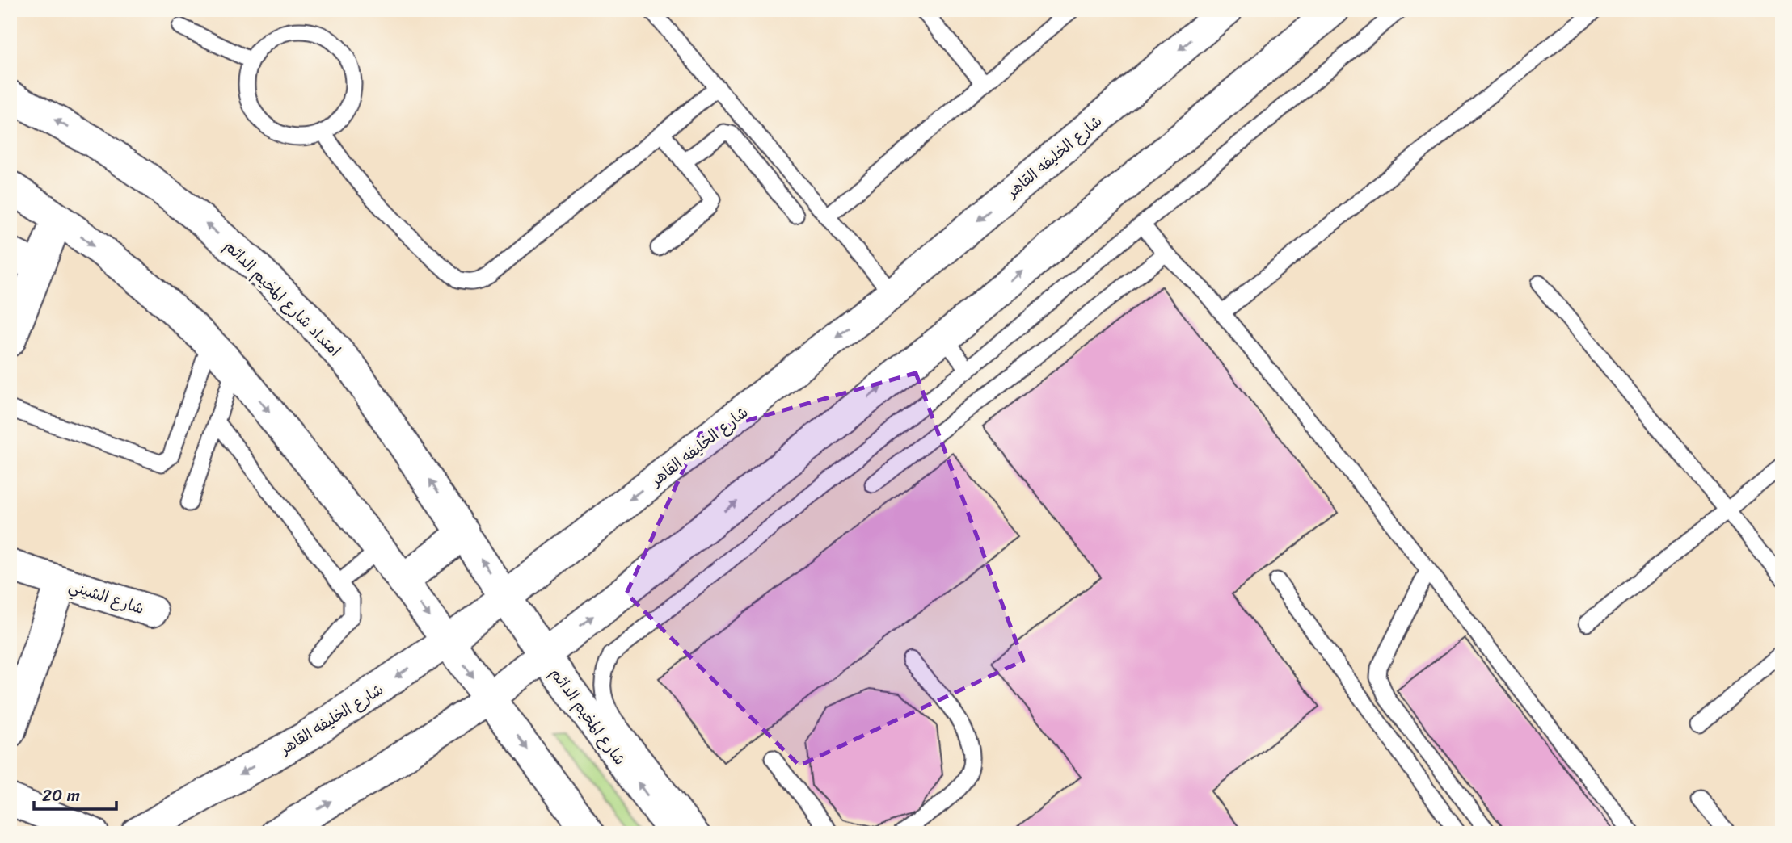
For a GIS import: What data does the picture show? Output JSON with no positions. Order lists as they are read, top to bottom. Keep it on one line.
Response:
{"streets":{"main road":["شارع الخليفه القاهر","امتداد شارع المخيم الدائم","شارع الشيني","شارع المخيم الدائم"]},"crossings":[["شارع الخليفه القاهر","امتداد شارع المخيم الدائم"],["شارع الخليفه القاهر","شارع المخيم الدائم"],["امتداد شارع المخيم الدائم","شارع المخيم الدائم"]],"scale_bar":"20 m"}
